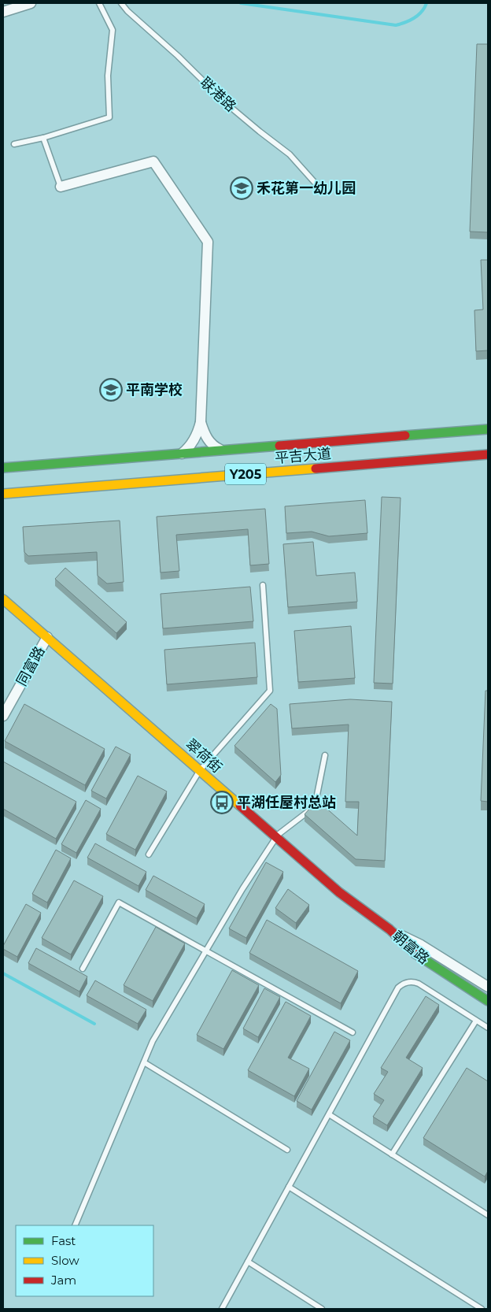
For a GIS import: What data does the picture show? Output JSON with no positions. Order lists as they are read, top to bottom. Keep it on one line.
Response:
{"streets":{"main road":["平吉大道","Y205","翠荷街","朝富路"],"street":["同富路"],"lane":["联港路"]},"crossings":[["同富路","翠荷街"],["翠荷街","朝富路"]],"places":{"school or university":["禾花第一幼儿园","平南学校"],"bus stop":["平湖任屋村总站"]},"legend":["Fast","Slow","Jam"]}
